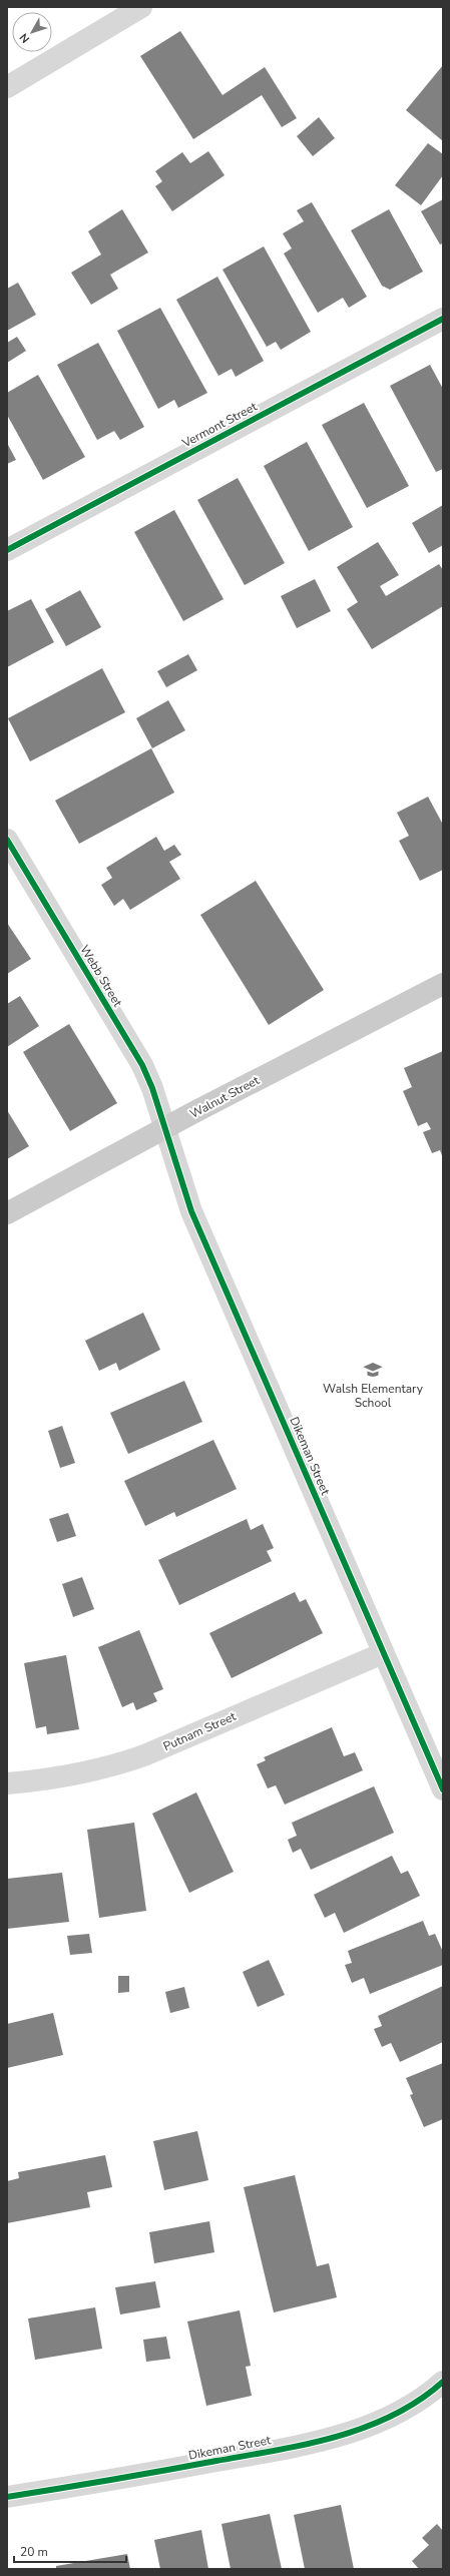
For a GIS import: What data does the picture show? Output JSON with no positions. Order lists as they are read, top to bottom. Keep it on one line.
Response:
{"streets":{"main road":["Walnut Street"],"street":["Vermont Street","Webb Street","Dikeman Street","Putnam Street"]},"crossings":[["Webb Street","Walnut Street"],["Webb Street","Dikeman Street"],["Walnut Street","Dikeman Street"],["Dikeman Street","Putnam Street"]],"places":{"school or university":["Walsh Elementary School"]},"scale_bar":"20 m","north":"bottom left"}
